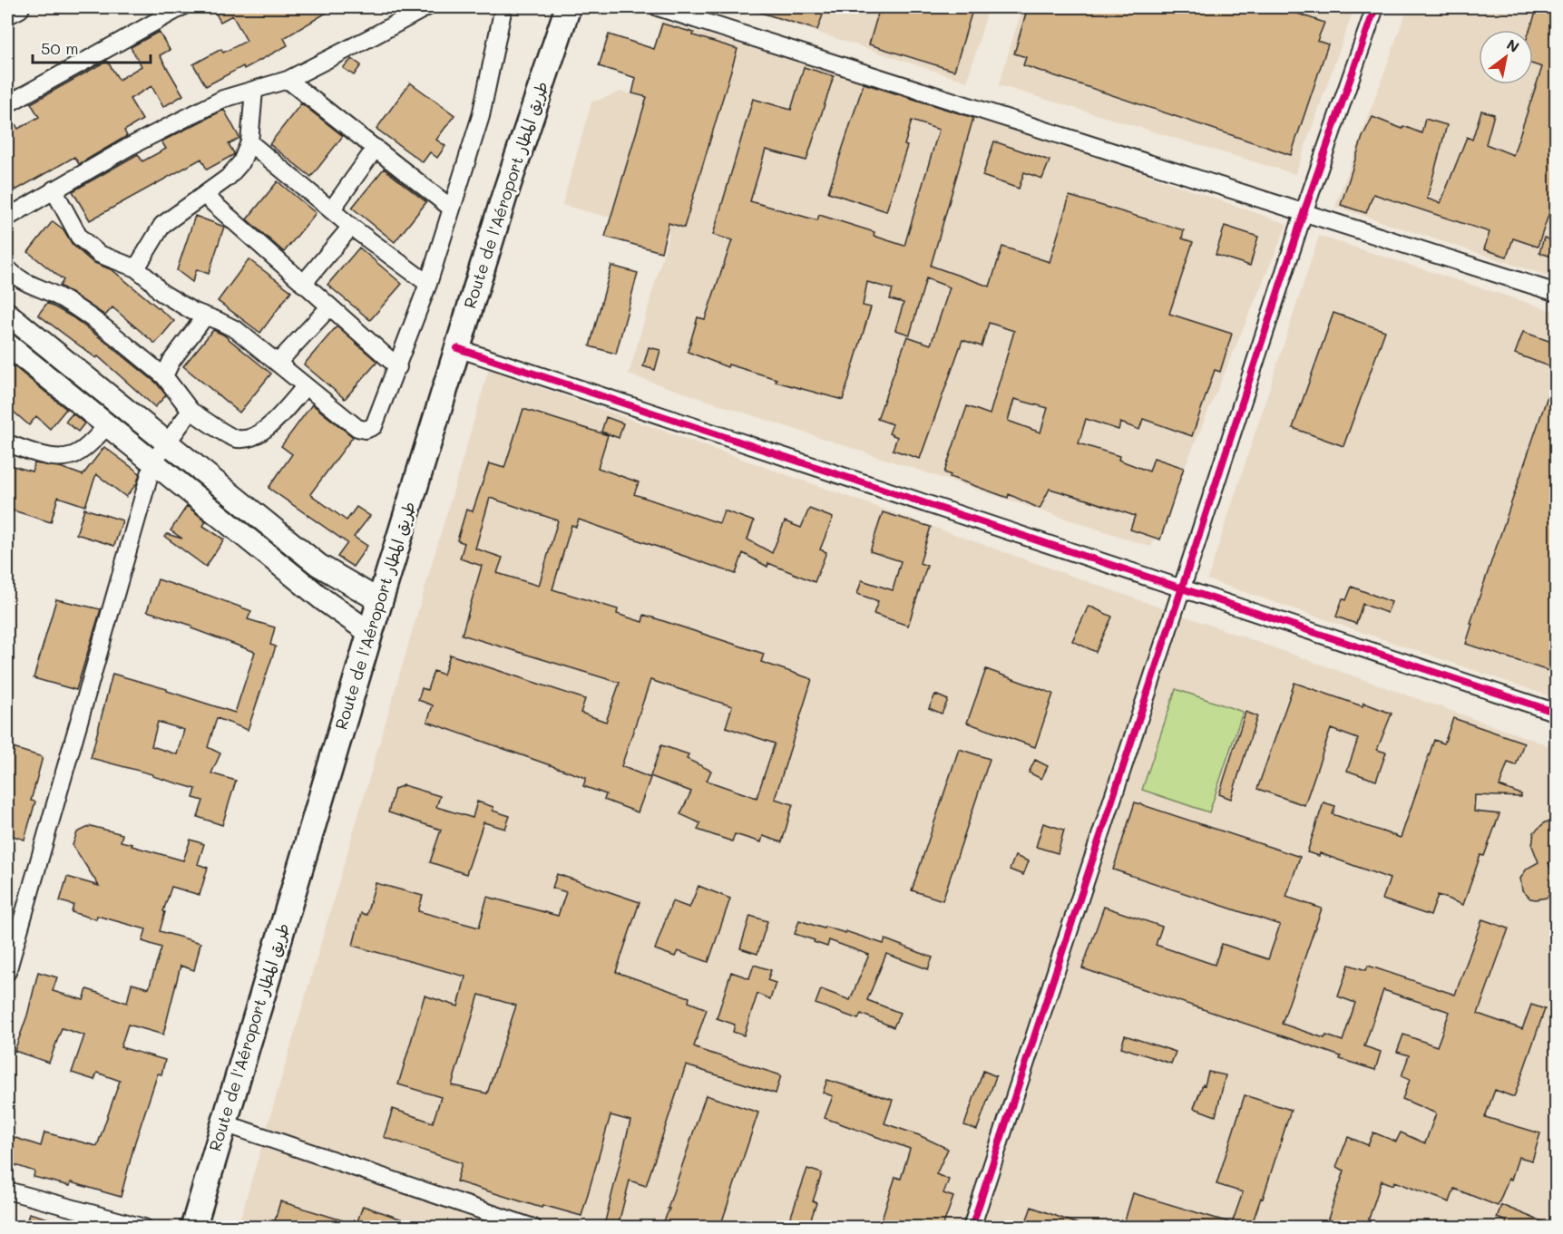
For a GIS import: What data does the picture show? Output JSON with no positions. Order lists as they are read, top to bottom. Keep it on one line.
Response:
{"streets":{"main road":["Route de l'Aéroport طريق المطار"]},"scale_bar":"50 m","north":"top right"}
